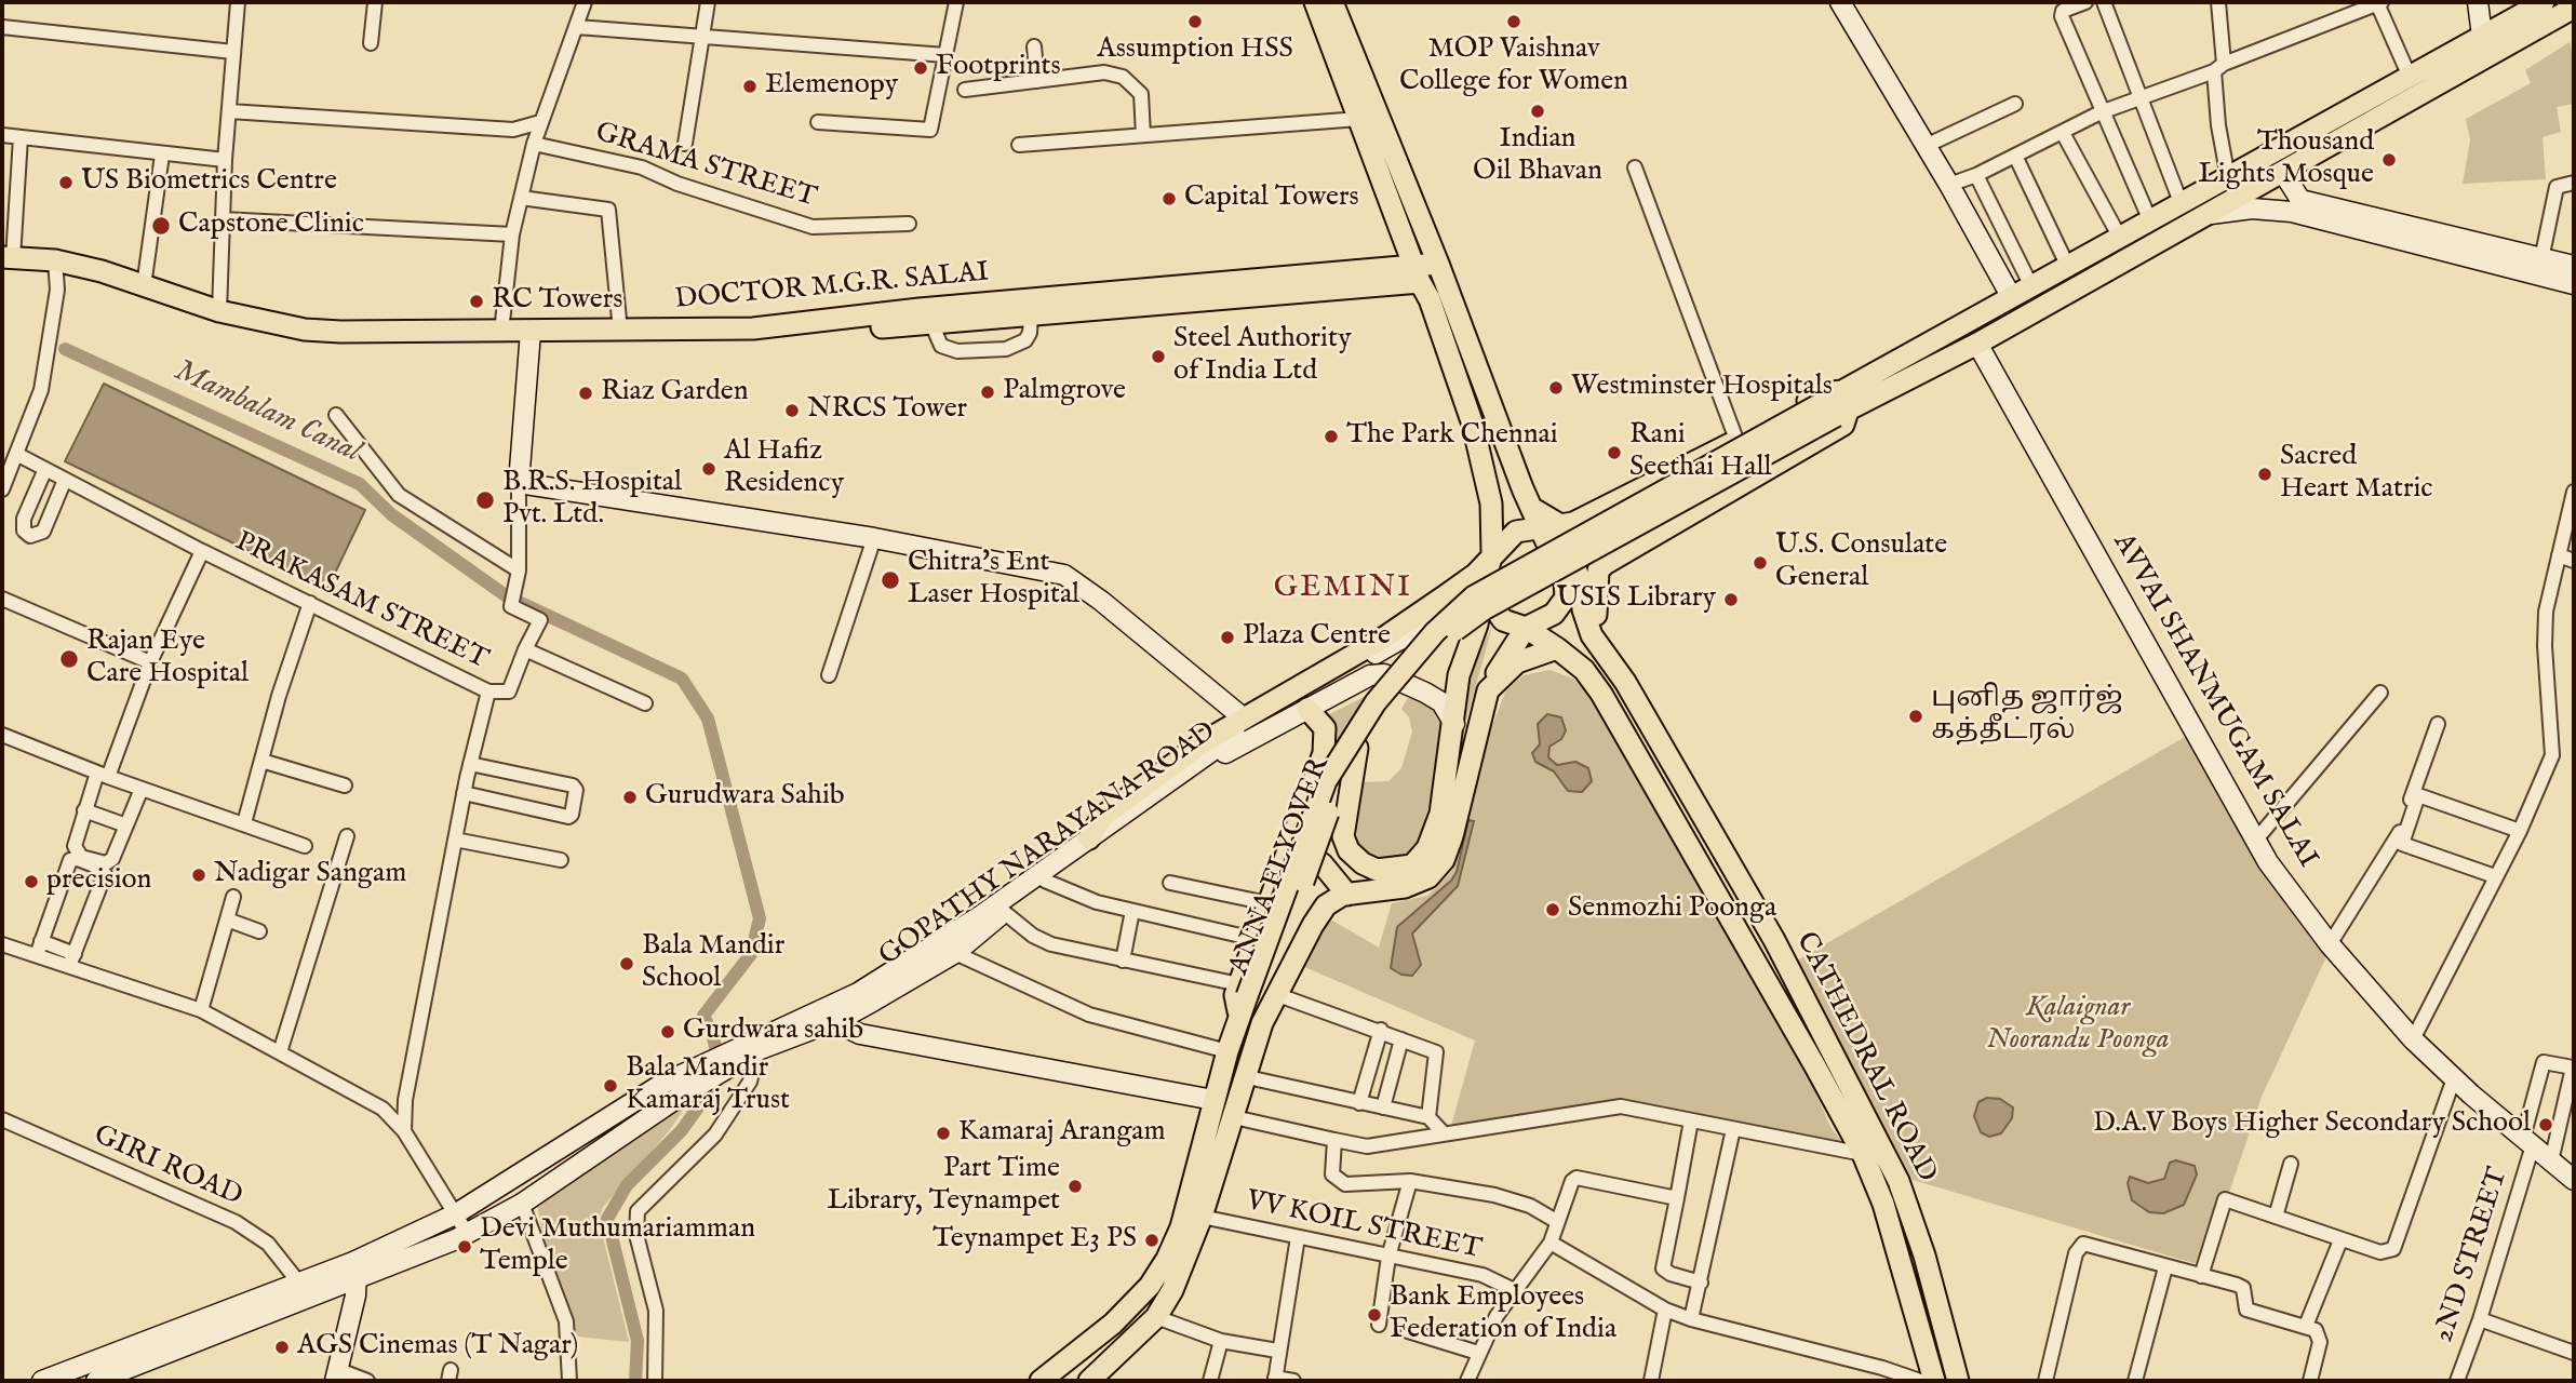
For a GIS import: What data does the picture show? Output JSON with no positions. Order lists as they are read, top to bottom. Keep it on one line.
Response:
{"streets":{"main road":["DOCTOR M.G.R. SALAI","AVVAI SHANMUGAM SALAI","GOPATHY NARAYANA ROAD","ANNA FLYOVER","CATHEDRAL ROAD"],"street":["GRAMA STREET","PRAKASAM STREET","GIRI ROAD","VV KOIL STREET","2ND STREET"]},"crossings":[["AVVAI SHANMUGAM SALAI","2ND STREET"],["GOPATHY NARAYANA ROAD","ANNA FLYOVER"],["ANNA FLYOVER","CATHEDRAL ROAD"]],"districts":["GEMINI"],"water":["Mambalam Canal"],"parks":["Kalaignar Noorandu Poonga"],"places":["Assumption HSS","MOP Vaishnav College for Women","Footprints","Elemenopy","Indian Oil Bhavan","Thousand Lights Mosque","US Biometrics Centre","Capital Towers","Capstone Clinic","RC Towers","Steel Authority of India Ltd","Westminster Hospitals","Palmgrove","Riaz Garden","NRCS Tower","The Park Chennai","Rani Seethai Hall","Al Hafiz Residency","Sacred Heart Matric","B.R.S. Hospital Pvt. Ltd.","U.S. Consulate General","Chitra's Ent Laser Hospital","USIS Library","Plaza Centre","Rajan Eye Care Hospital","புனித ஜார்ஜ் கத்தீட்ரல்","Gurudwara Sahib","Nadigar Sangam","precision","Senmozhi Poonga","Bala Mandir School","Gurdwara sahib","Bala Mandir Kamaraj Trust","D.A.V Boys Higher Secondary School","Kamaraj Arangam","Part Time Library, Teynampet","Teynampet E3 PS","Devi Muthumariamman Temple","Bank Employees Federation of India","AGS Cinemas (T Nagar)"]}
